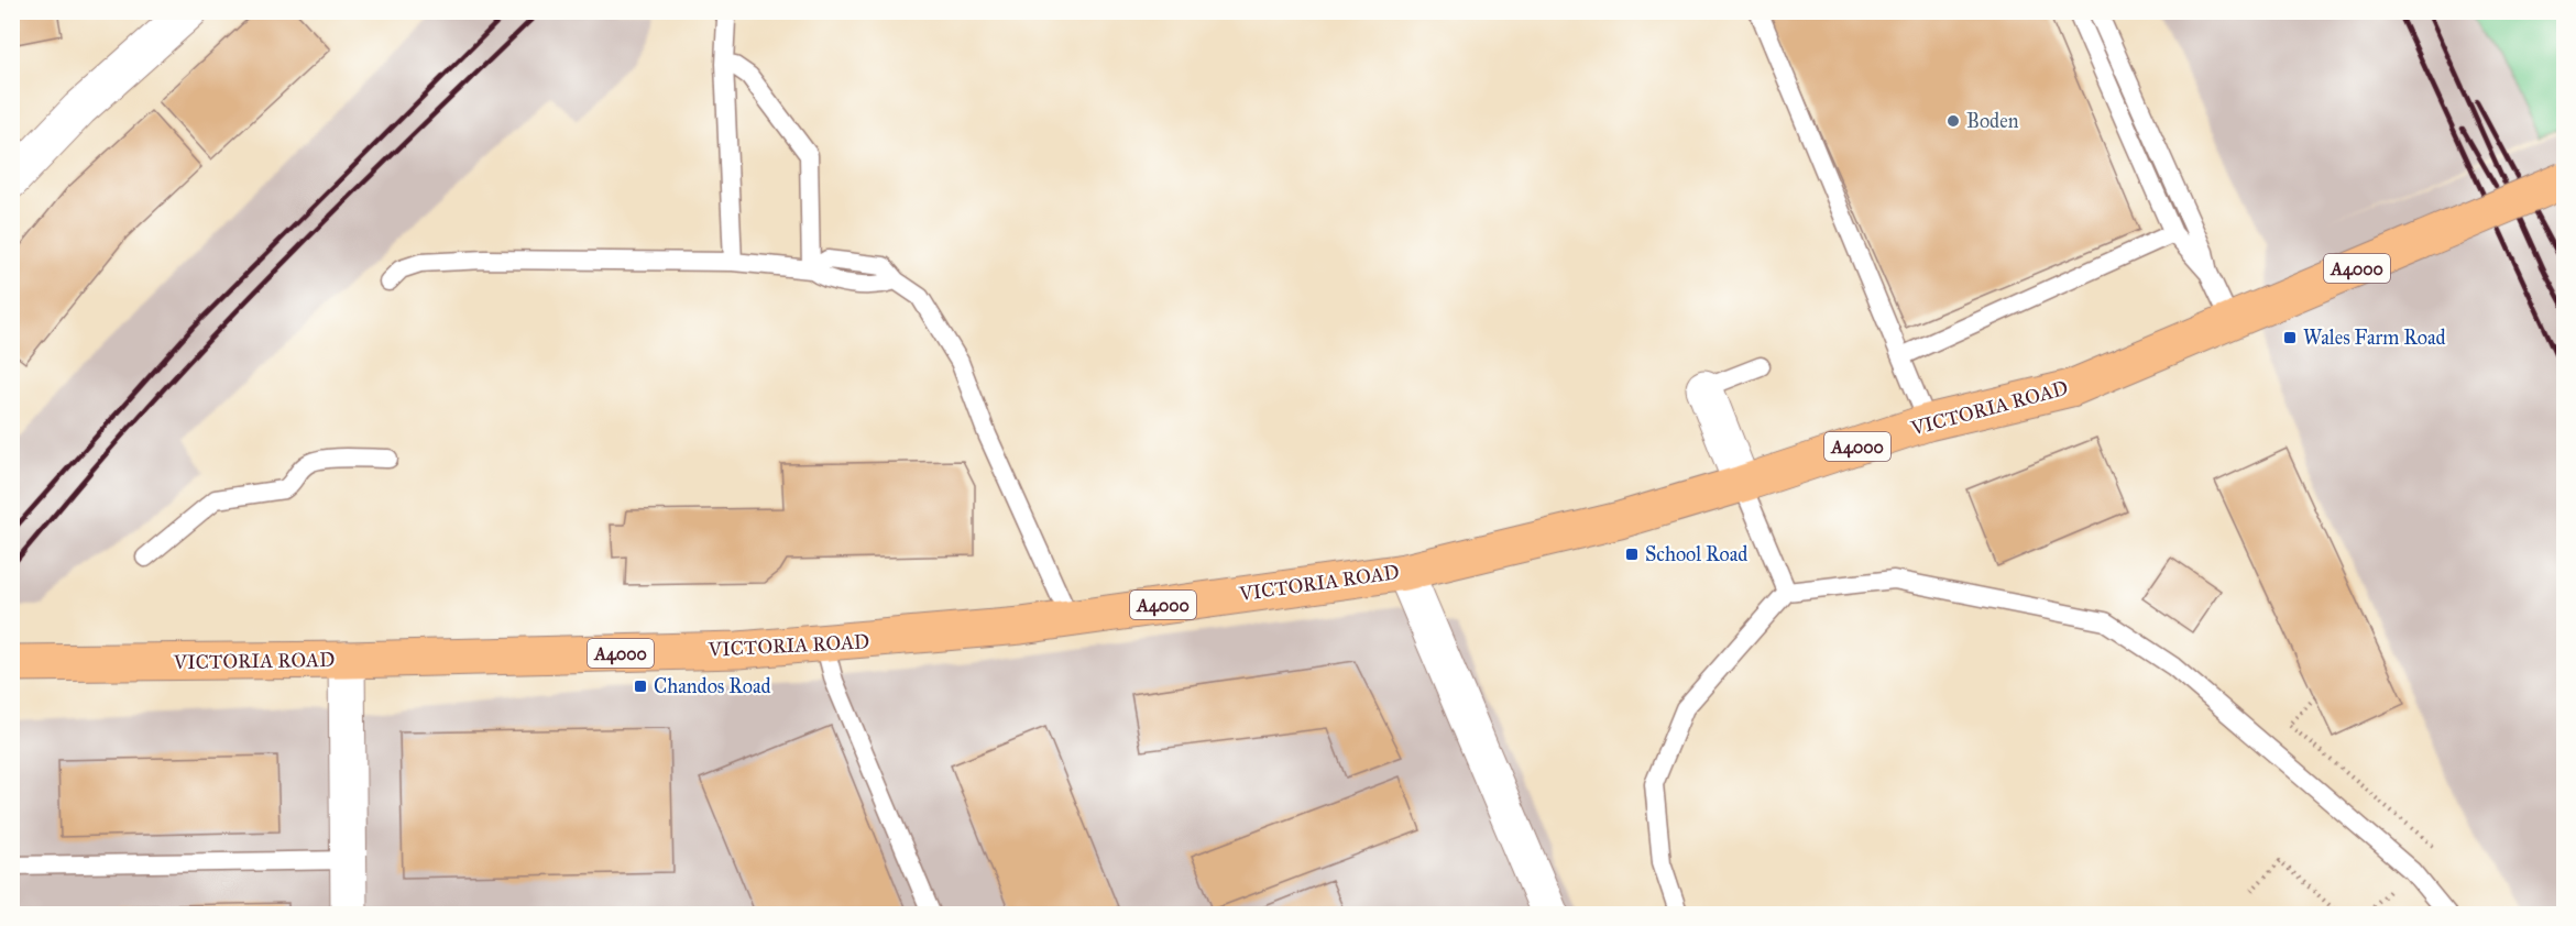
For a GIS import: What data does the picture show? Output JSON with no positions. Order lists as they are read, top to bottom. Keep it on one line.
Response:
{"streets":{"main road":["A4000","VICTORIA ROAD"]},"places":{"other":["Boden"],"transit":["Wales Farm Road","School Road","Chandos Road"]}}
